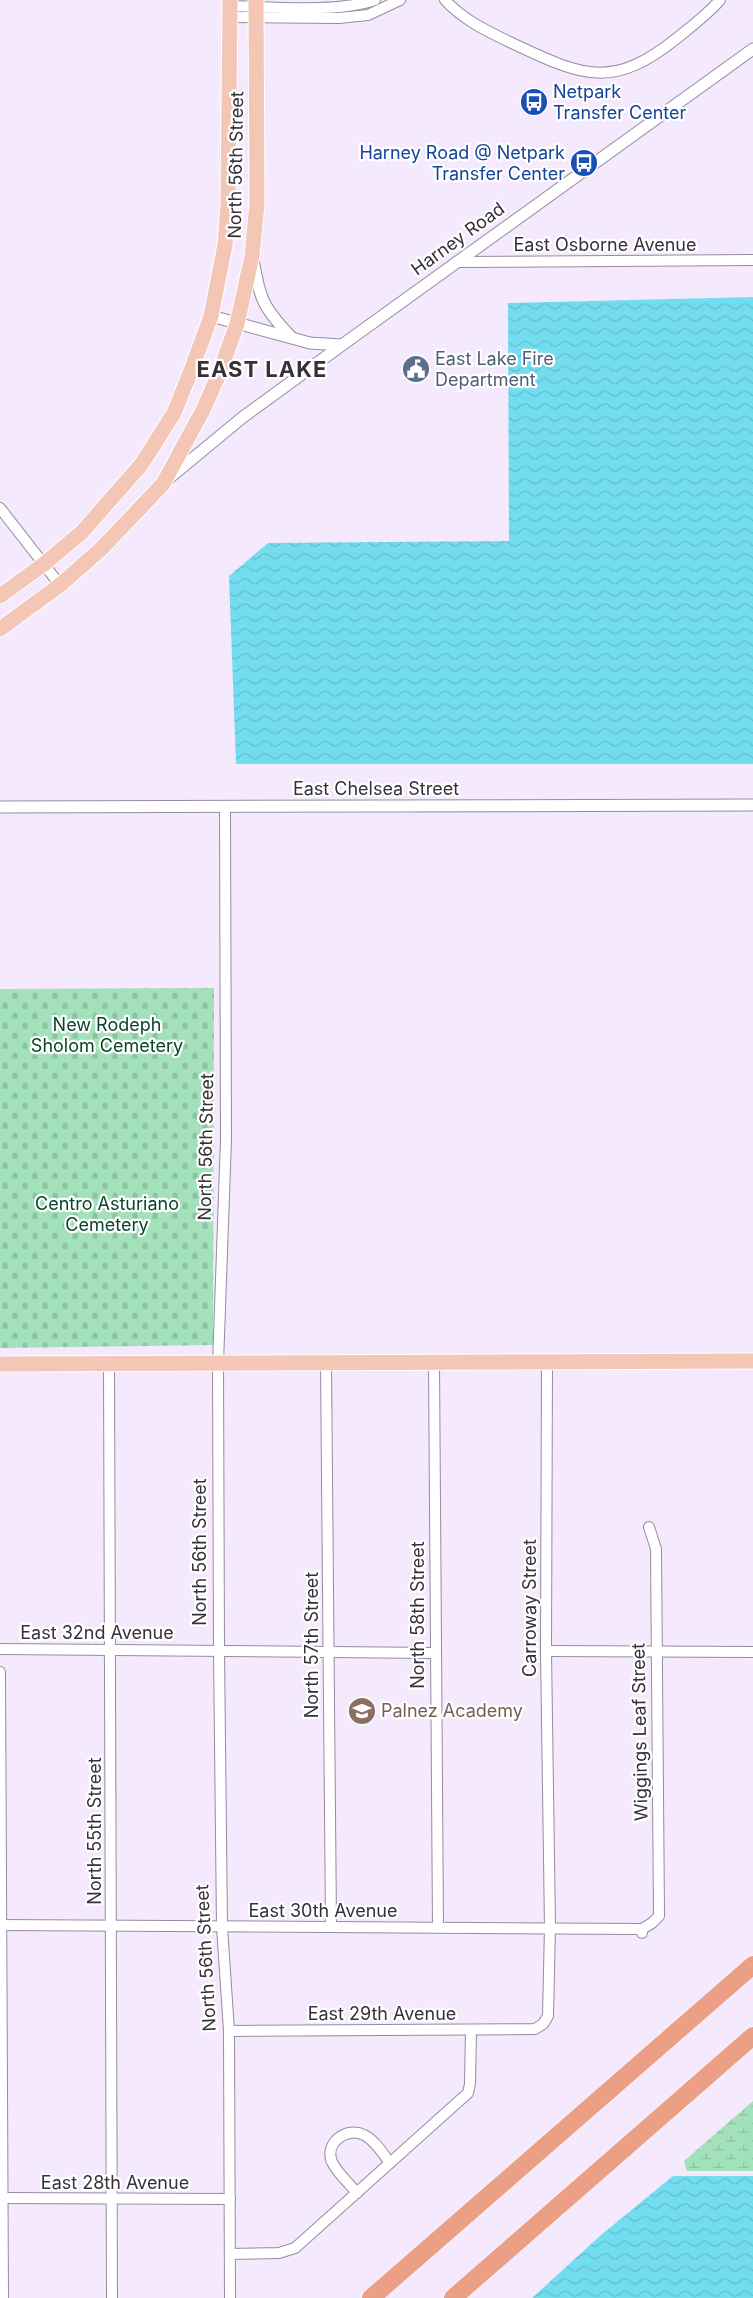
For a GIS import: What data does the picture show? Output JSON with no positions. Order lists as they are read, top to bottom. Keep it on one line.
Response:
{"streets":{"main road":["North 56th Street"],"street":["Harney Road","East Osborne Avenue","East Chelsea Street","Carroway Street","North 58th Street","East 32nd Avenue","North 57th Street","Wiggings Leaf Street","North 55th Street","East 30th Avenue","East 29th Avenue","East 28th Avenue"]},"crossings":[["North 56th Street","Harney Road"],["North 56th Street","East Chelsea Street"],["North 56th Street","East 32nd Avenue"],["North 56th Street","East 30th Avenue"],["North 56th Street","East 29th Avenue"],["North 56th Street","East 28th Avenue"],["Harney Road","East Osborne Avenue"],["Carroway Street","East 30th Avenue"],["Carroway Street","East 29th Avenue"],["North 58th Street","East 32nd Avenue"],["North 58th Street","East 30th Avenue"],["East 32nd Avenue","North 57th Street"],["East 32nd Avenue","North 55th Street"],["North 57th Street","East 30th Avenue"],["Wiggings Leaf Street","East 30th Avenue"],["North 55th Street","East 30th Avenue"],["North 55th Street","East 28th Avenue"]],"districts":["EAST LAKE"],"parks":["New Rodeph Sholom Cemetery","Centro Asturiano Cemetery"],"places":{"bus stop":["Netpark Transfer Center","Harney Road @ Netpark Transfer Center"],"public building":["East Lake Fire Department"],"school or university":["Palnez Academy"]}}
